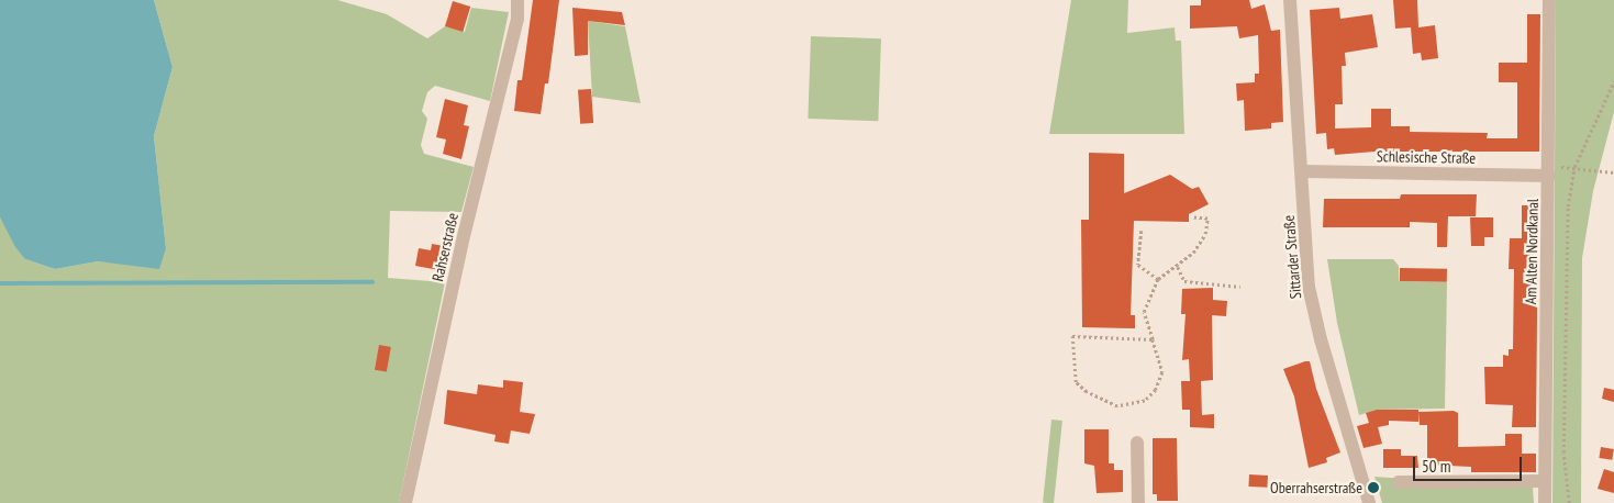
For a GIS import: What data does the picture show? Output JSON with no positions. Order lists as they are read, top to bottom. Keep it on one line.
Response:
{"streets":{"street":["Schlesische Straße","Rahserstraße","Am Alten Nordkanal","Sittarder Straße"]},"crossings":[["Schlesische Straße","Am Alten Nordkanal"],["Schlesische Straße","Sittarder Straße"]],"places":["Oberrahserstraße"],"scale_bar":"50 m"}
